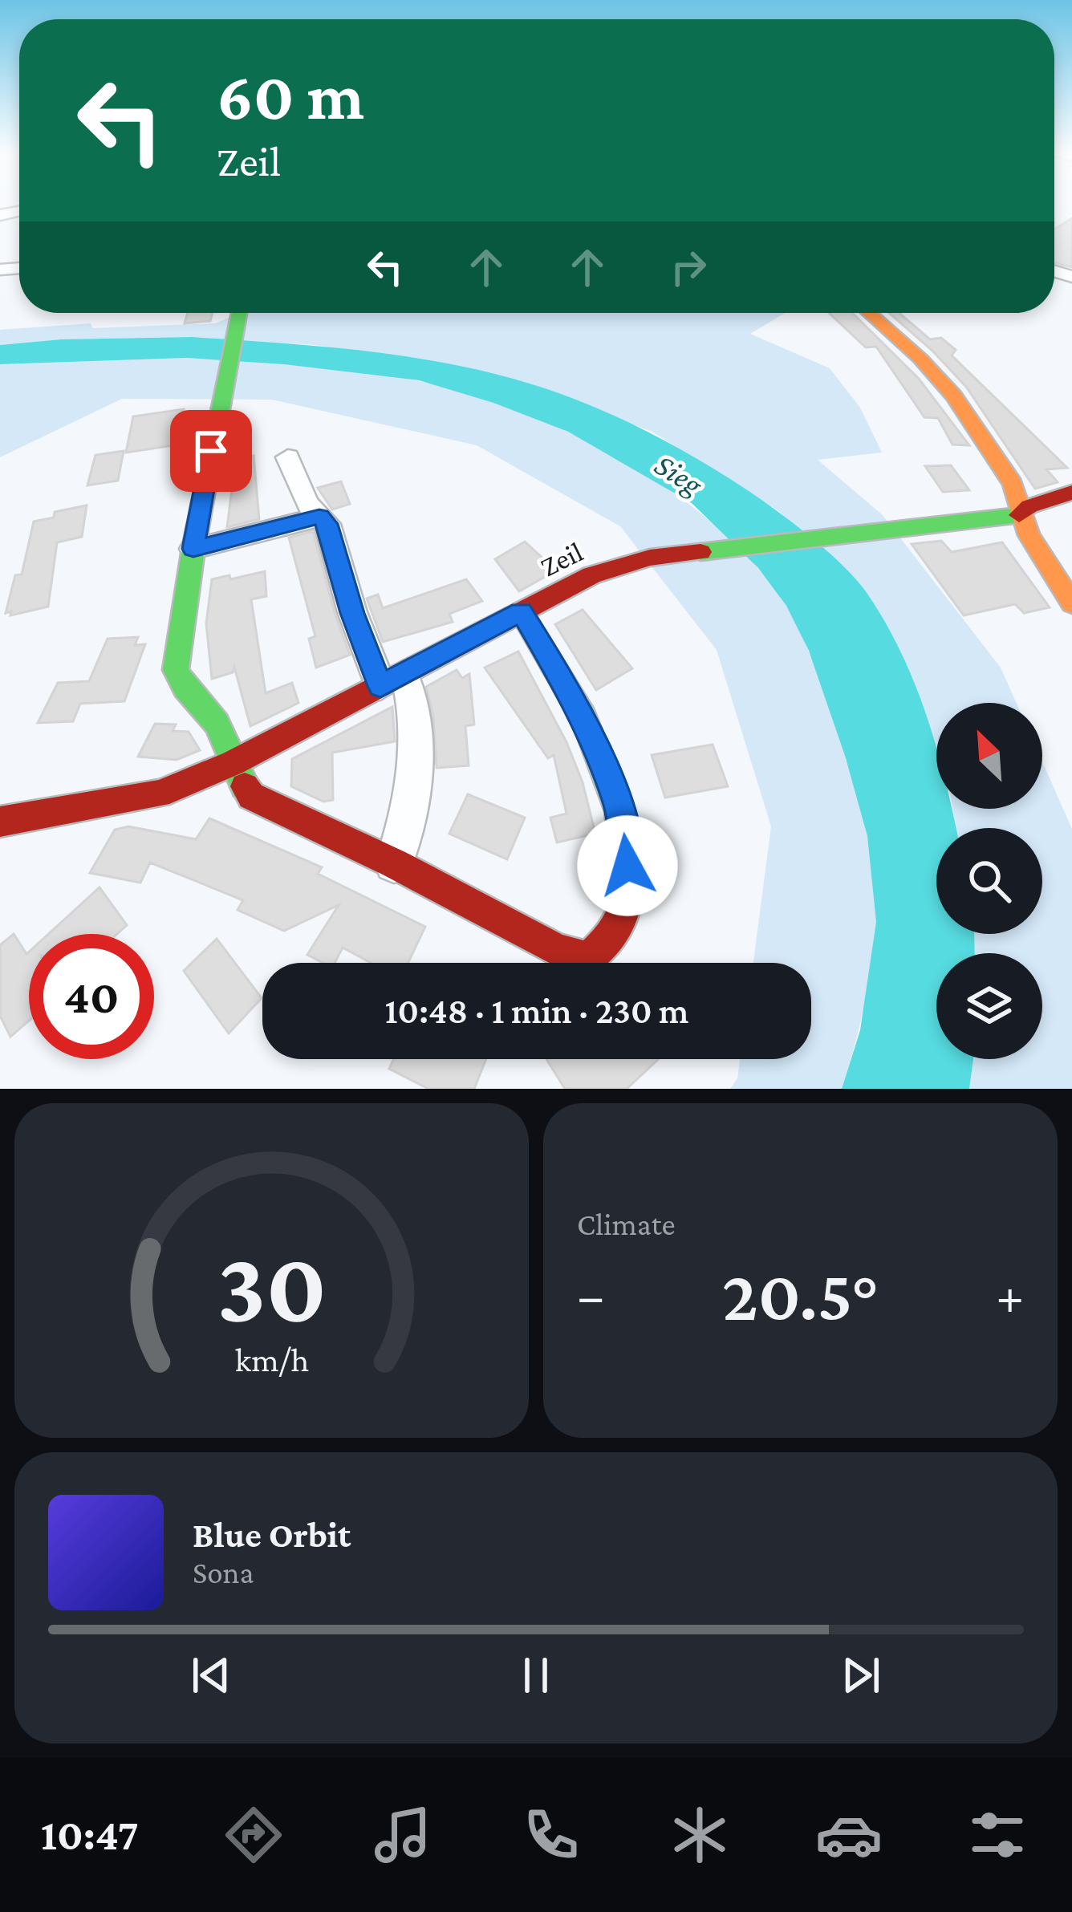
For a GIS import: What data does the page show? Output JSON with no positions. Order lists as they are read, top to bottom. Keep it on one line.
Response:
{"streets":{"street":["Zeil"]},"water":["Sieg"],"north":"top left","page":{"turn":["60 m","Zeil"],"limit":"40","trip":"10:48 · 1 min · 230 m","tile":"Climate","heat":["−","20.5°","+"],"song":["Blue Orbit","Sona"],"tabs":"10:47","gauge":["30","km/h"]}}
